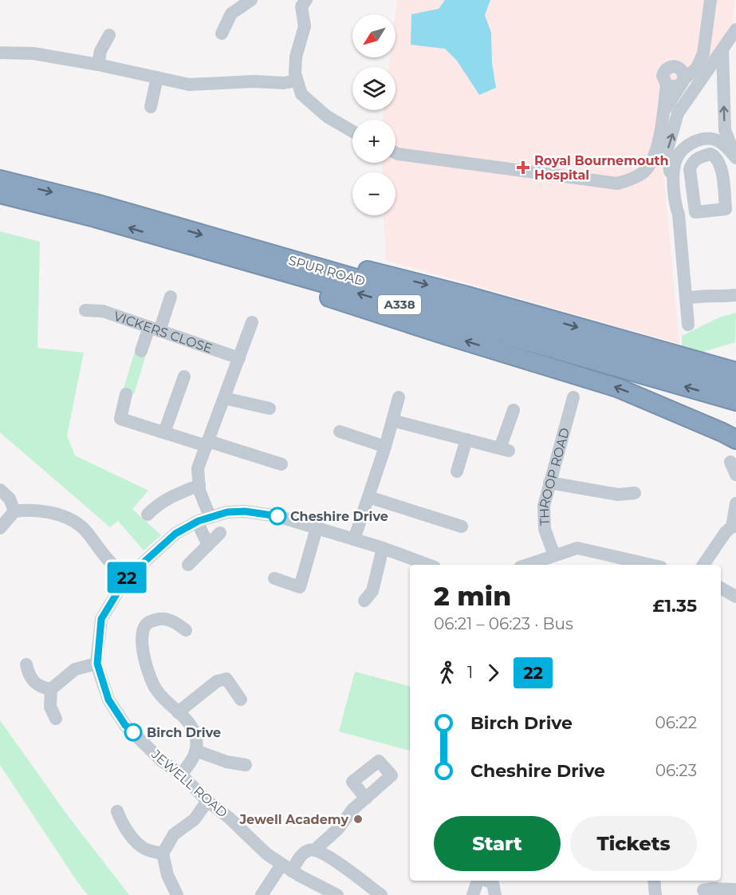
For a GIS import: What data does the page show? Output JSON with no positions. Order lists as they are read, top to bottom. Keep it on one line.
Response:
{"streets":{"highway":["SPUR ROAD","A338"],"street":["VICKERS CLOSE","THROOP ROAD","JEWELL ROAD"]},"places":{"health":["Royal Bournemouth Hospital"],"other":["Cheshire Drive","Birch Drive","Jewell Academy"]},"lines":["bus line 22"],"north":"bottom left","page":{"on_map":"22","map_buttons":["+","−"],"heading":["2 min","06:21 – 06:23 · Bus","£1.35"],"legs":["1","22"],"list":[{"name":"Birch Drive","value":"06:22"},{"name":"Cheshire Drive","value":"06:23"}],"buttons":["Start","Tickets"]}}
